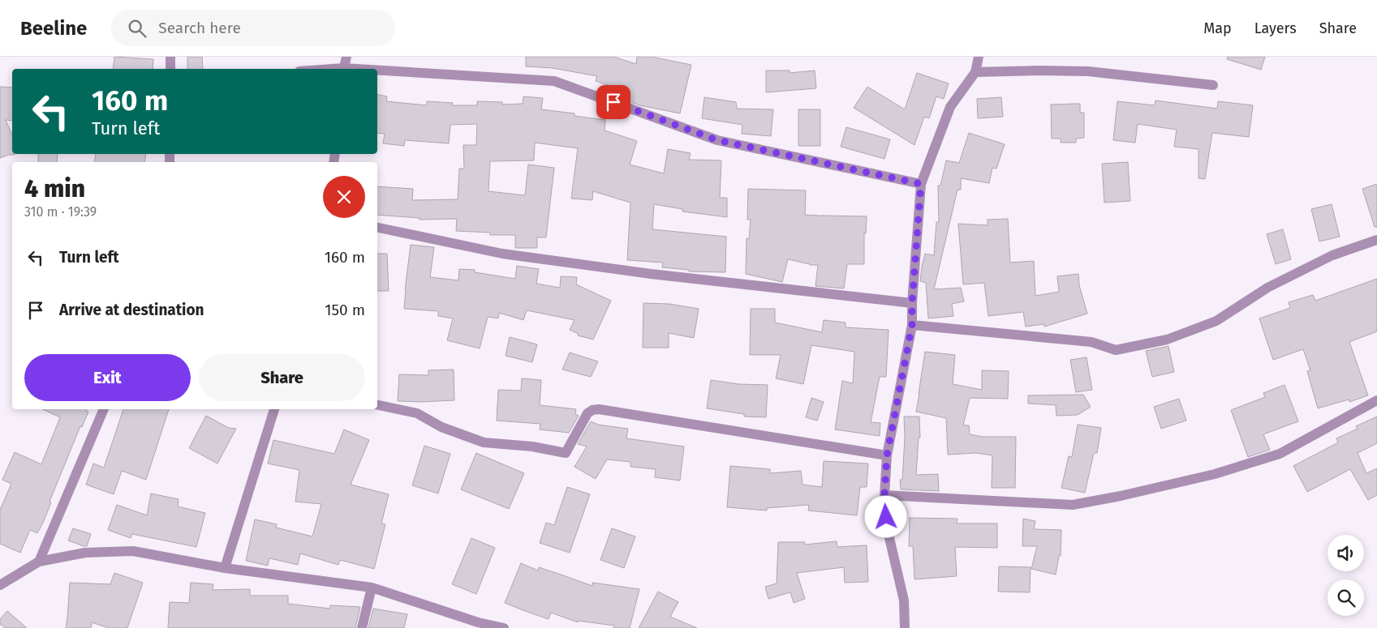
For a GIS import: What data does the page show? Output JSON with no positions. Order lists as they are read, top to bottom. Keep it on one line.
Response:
{"page":{"header":"Beeline","search":"Search here","nav":["Map","Layers","Share"],"turn":["160 m","Turn left"],"heading":["4 min","310 m · 19:39"],"list":[{"name":"Turn left","value":"160 m"},{"name":"Arrive at destination","value":"150 m"}],"buttons":["Exit","Share"]}}
